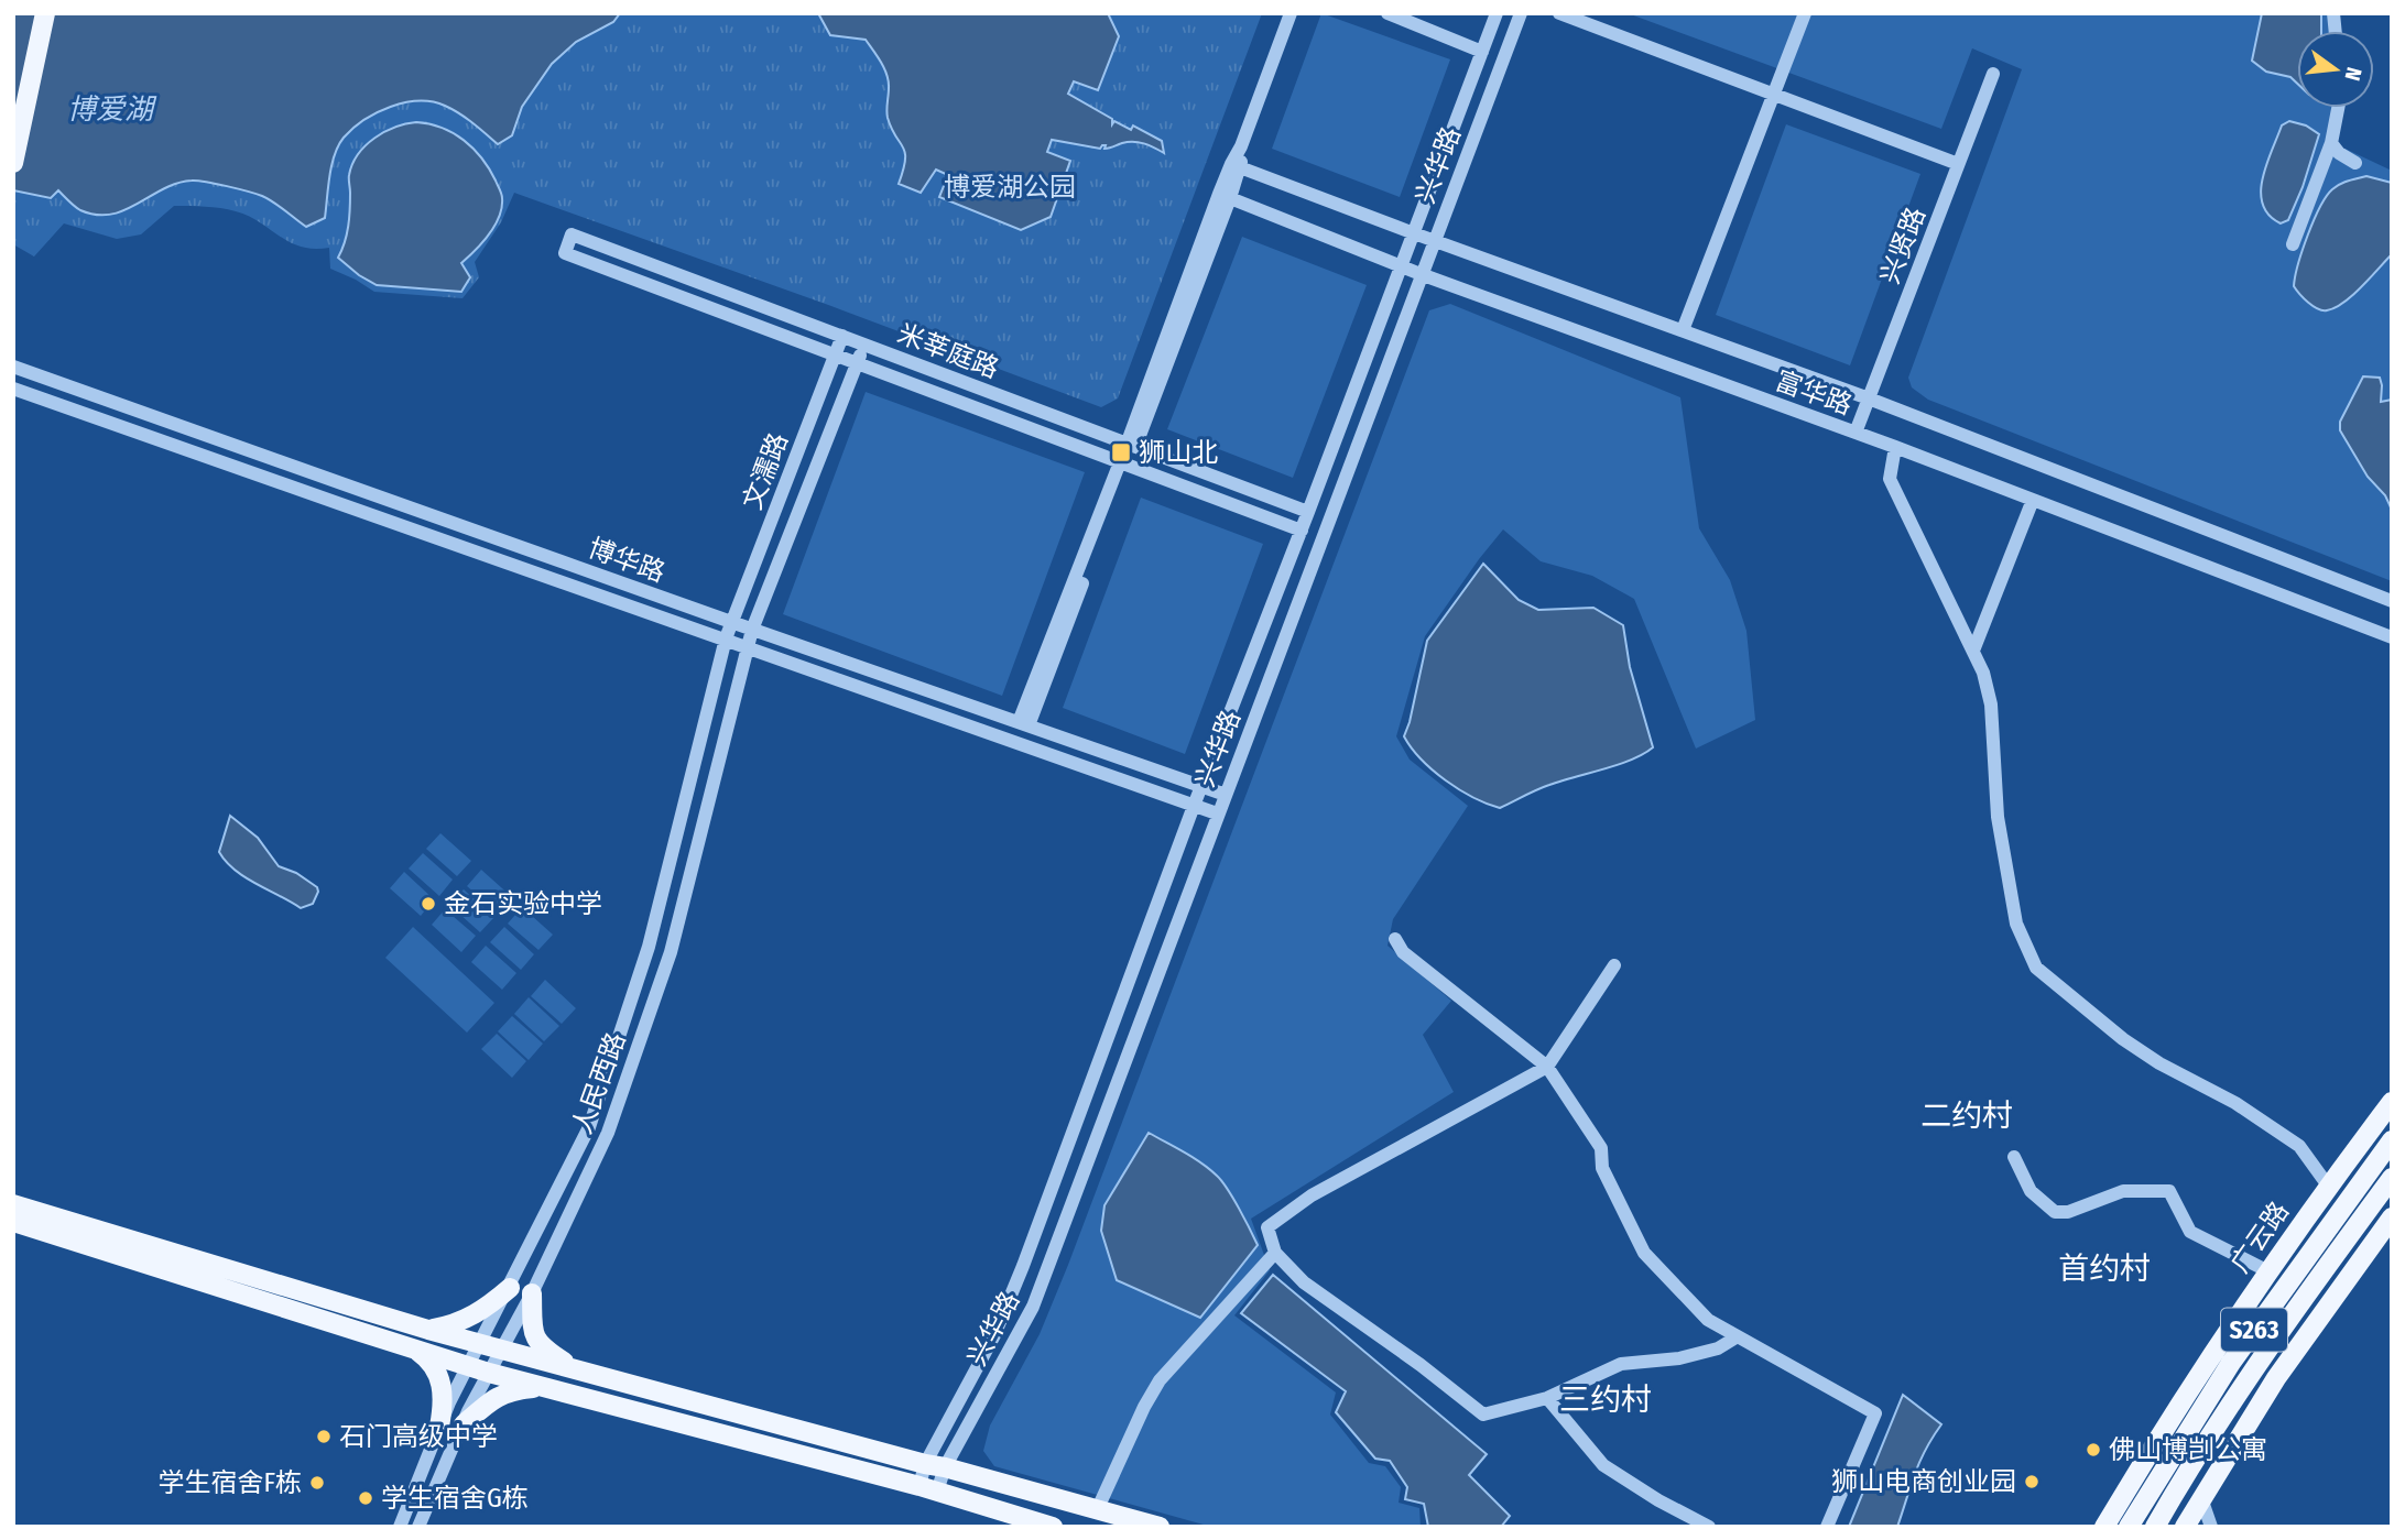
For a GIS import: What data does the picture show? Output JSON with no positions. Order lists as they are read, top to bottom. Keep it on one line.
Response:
{"streets":{"main road":["广云路","S263"],"street":["兴华路","兴贤路","米莘庭路","富华路","文濡路","博华路","人民西路"]},"crossings":[["兴华路","米莘庭路"],["兴华路","富华路"],["兴华路","博华路"],["兴贤路","富华路"],["米莘庭路","文濡路"],["文濡路","博华路"],["文濡路","人民西路"],["博华路","人民西路"]],"districts":["二约村","首约村","三约村"],"water":["博爱湖"],"parks":["博爱湖公园"],"places":{"transit":["狮山北"],"other":["金石实验中学","石门高级中学","佛山博剀公寓","狮山电商创业园","学生宿舍F栋","学生宿舍G栋"]},"north":"right"}
